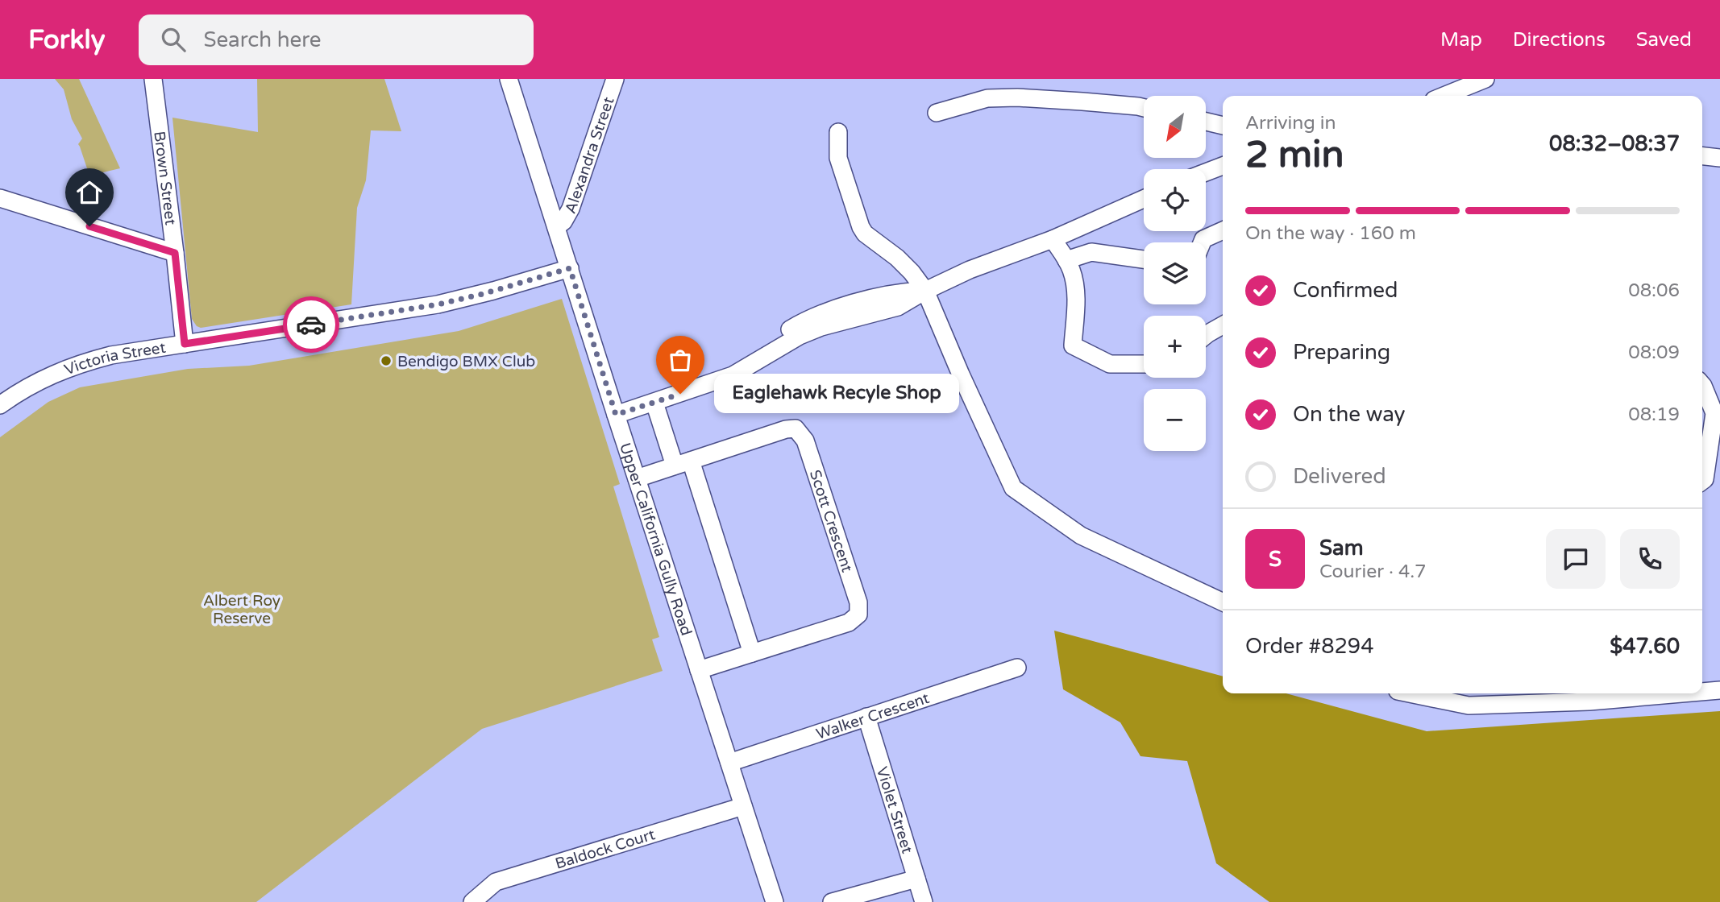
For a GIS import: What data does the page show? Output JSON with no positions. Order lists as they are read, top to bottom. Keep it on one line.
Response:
{"streets":{"street":["Alexandra Street","Brown Street","Victoria Street","Scott Crescent","Upper California Gully Road","Walker Crescent","Violet Street","Baldock Court"]},"crossings":[["Alexandra Street","Upper California Gully Road"],["Brown Street","Victoria Street"],["Victoria Street","Upper California Gully Road"],["Scott Crescent","Upper California Gully Road"],["Upper California Gully Road","Walker Crescent"],["Upper California Gully Road","Baldock Court"],["Walker Crescent","Violet Street"]],"parks":["Albert Roy Reserve"],"places":["Bendigo BMX Club","Eaglehawk Recyle Shop"],"north":"bottom left","page":{"header":"Forkly","search":"Search here","nav":["Map","Directions","Saved"],"map_buttons":["+","−"],"heading":["2 min","Arriving in","08:32–08:37"],"panel":["Sam","Courier · 4.7","Order #8294","$47.60"],"bar":"On the way · 160 m","list":[["Confirmed","08:06"],["Preparing","08:09"],["On the way","08:19"],"Delivered"],"bubble":"Eaglehawk Recyle Shop","round":"S"}}
